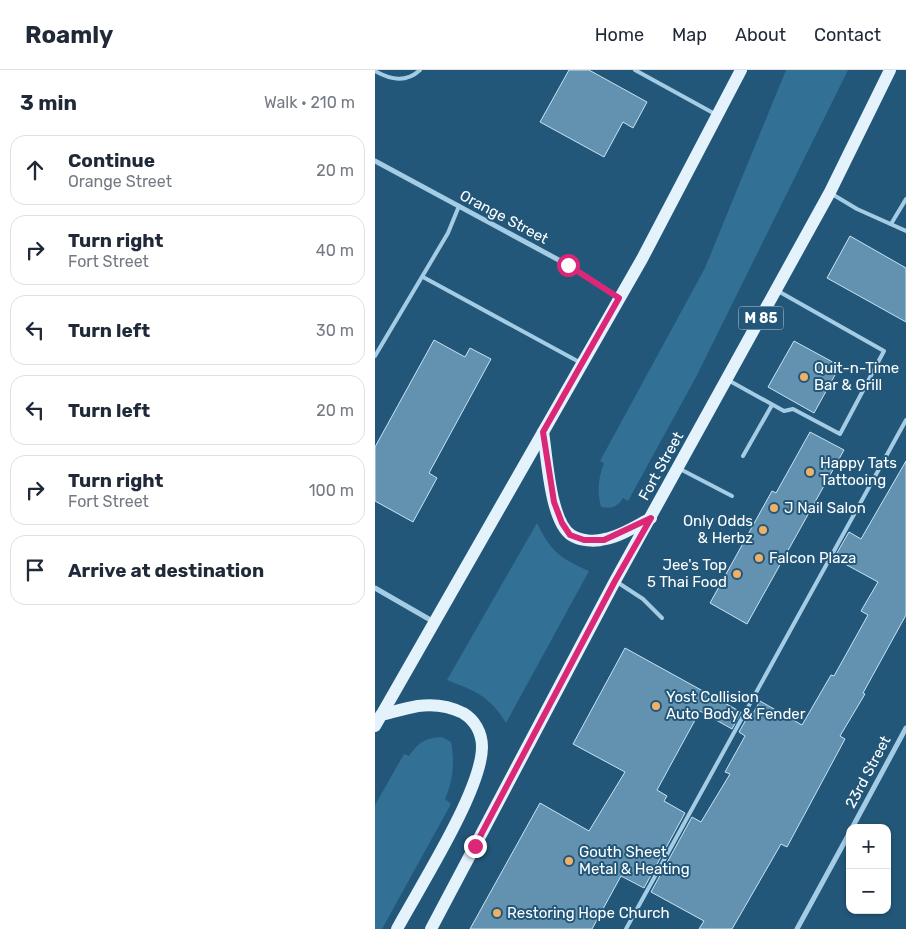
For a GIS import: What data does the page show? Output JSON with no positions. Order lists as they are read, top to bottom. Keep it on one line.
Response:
{"streets":{"main road":["M 85","Fort Street"],"street":["Orange Street","23rd Street"]},"places":["Quit-n-Time Bar & Grill","Happy Tats Tattooing","J Nail Salon","Only Odds & Herbz","Falcon Plaza","Jee's Top 5 Thai Food","Yost Collision Auto Body & Fender","Gouth Sheet Metal & Heating","Restoring Hope Church"],"page":{"header":"Roamly","nav":["Home","Map","About","Contact"],"heading":["3 min","Walk · 210 m"],"list":[["Continue","Orange Street","20 m"],["Turn right","Fort Street","40 m"],["Turn left","30 m"],["Turn left","20 m"],["Turn right","Fort Street","100 m"],"Arrive at destination"],"map_buttons":["+","−"]}}
